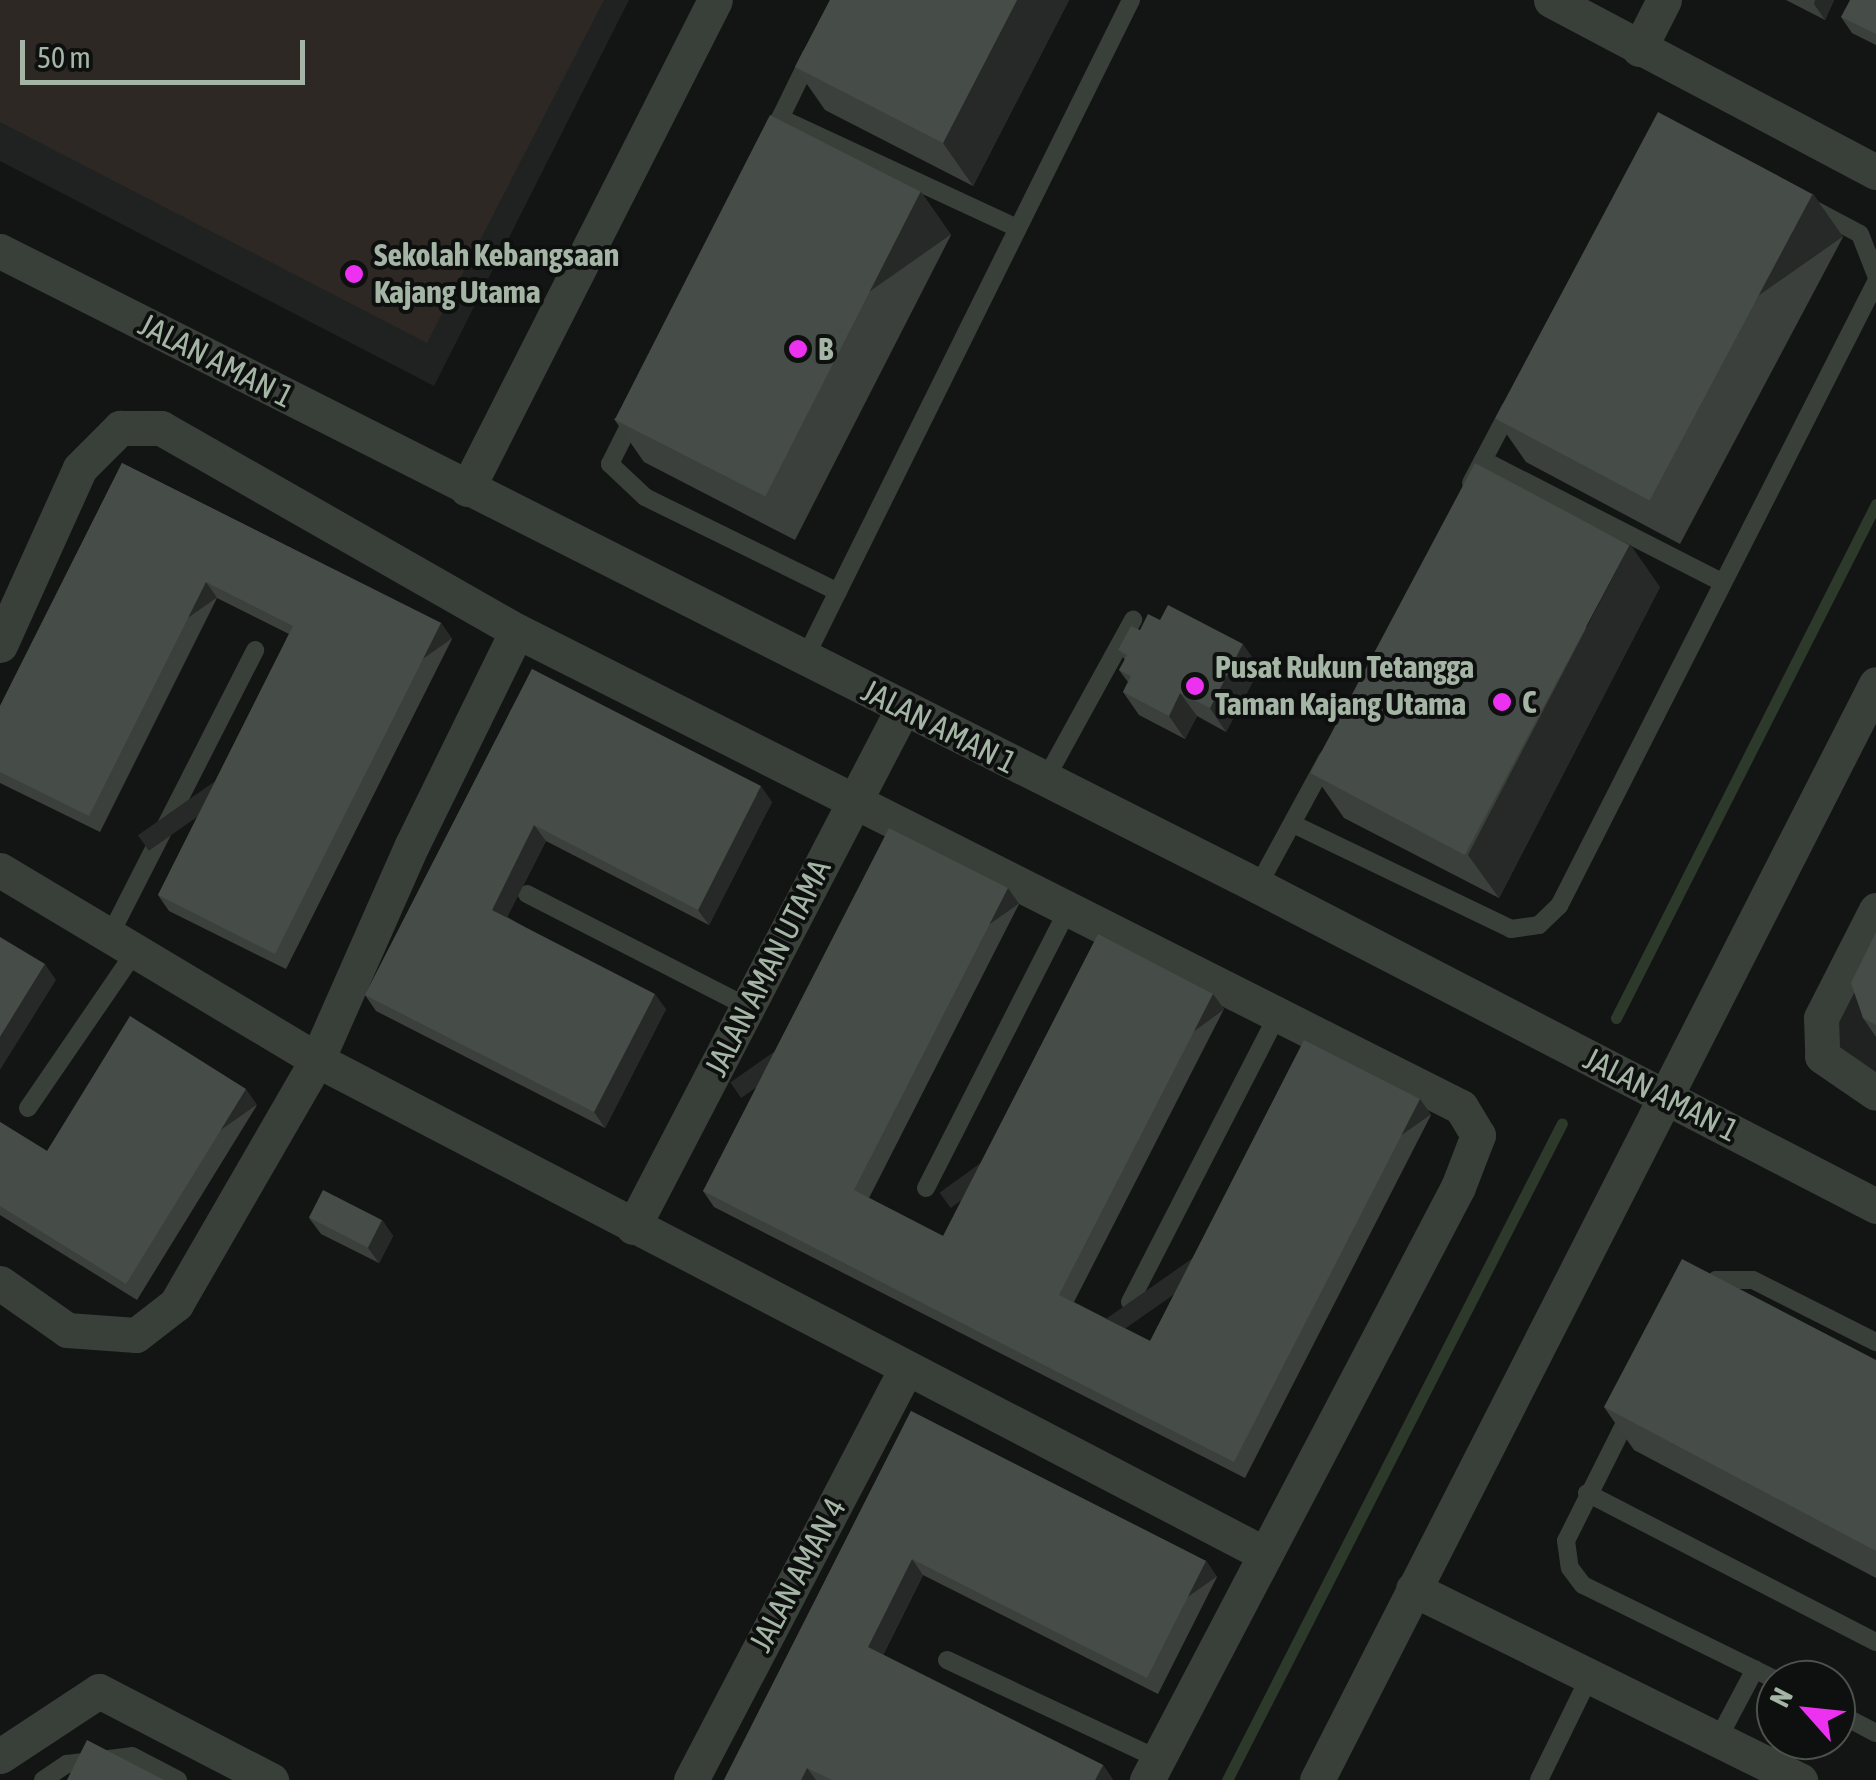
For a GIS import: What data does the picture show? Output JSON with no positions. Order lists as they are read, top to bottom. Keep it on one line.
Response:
{"streets":{"street":["JALAN AMAN 1","JALAN AMAN UTAMA","JALAN AMAN 4"]},"crossings":[["JALAN AMAN 1","JALAN AMAN UTAMA"]],"places":["Sekolah Kebangsaan Kajang Utama","B","Pusat Rukun Tetangga Taman Kajang Utama","C"],"scale_bar":"50 m","north":"top left"}
